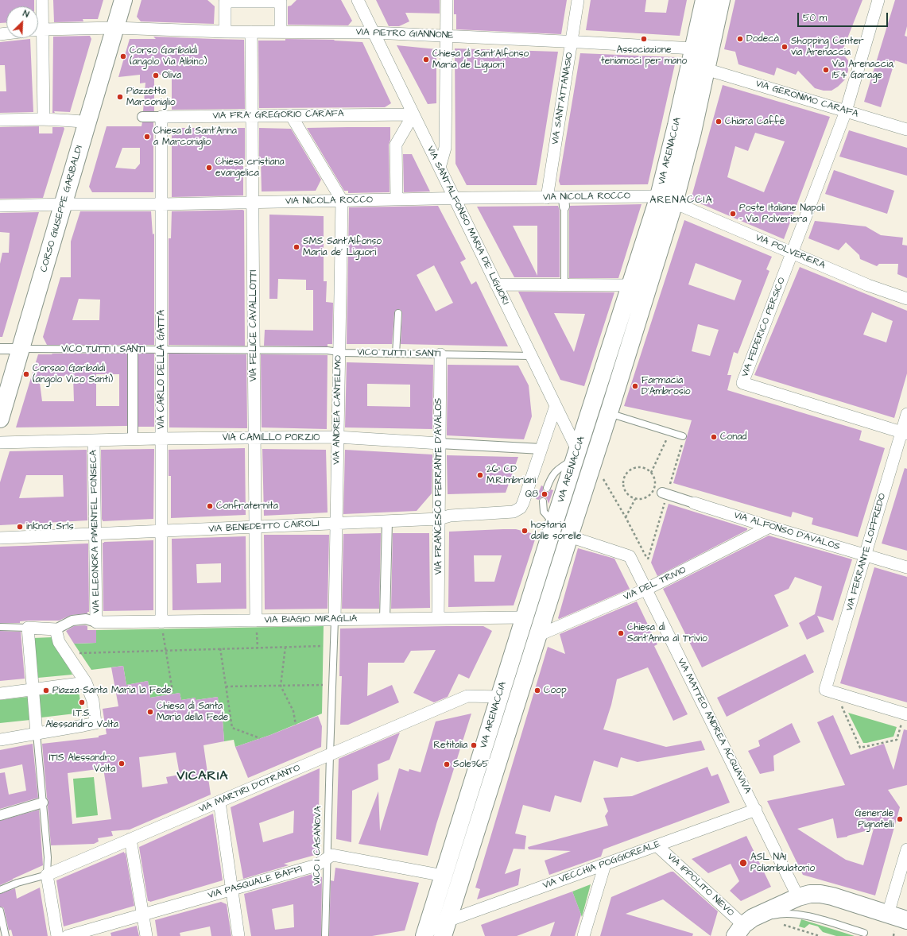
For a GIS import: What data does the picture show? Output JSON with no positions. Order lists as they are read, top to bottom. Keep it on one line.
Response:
{"streets":{"main road":["VIA ARENACCIA","CORSO GIUSEPPE GARIBALDI"],"street":["VIA PIETRO GIANNONE","VIA SANT'ATTANASIO","VIA GERONIMO CARAFA","VIA FRA' GREGORIO CARAFA","VIA NICOLA ROCCO","VIA SANT'ALFONSO MARIA DE' LIGUORI","VIA POLVERIERA","VIA FELICE CAVALLOTTI","VIA FEDERICO PERSICO","VICO TUTTI I SANTI","VIA CARLO DELLA GATTA","VIA ANDREA CANTELMO","VIA CAMILLO PORZIO","VIA FRANCESCO FERRANTE D'AVALOS","VIA BENEDETTO CAIROLI","VIA ELEONORA PIMENTEL FONSECA","VIA ALFONSO D'AVALOS","VIA FERRANTE LOFFREDO","VIA DEL TRIVIO","VIA BIAGIO MIRAGLIA","VIA MATTEO ANDREA ACQUAVIVA","VIA MARTIRI D'OTRANTO","VIA VECCHIA POGGIOREALE","VIA PASQUALE BAFFI","VIA IPPOLITO NIEVO"],"lane":["VICO I CASANOVA"]},"crossings":[["VIA PIETRO GIANNONE","VIA SANT'ATTANASIO"],["VIA PIETRO GIANNONE","VIA ARENACCIA"],["VIA PIETRO GIANNONE","CORSO GIUSEPPE GARIBALDI"],["VIA PIETRO GIANNONE","VIA SANT'ALFONSO MARIA DE' LIGUORI"],["VIA PIETRO GIANNONE","VIA FELICE CAVALLOTTI"],["VIA SANT'ATTANASIO","VIA NICOLA ROCCO"],["VIA GERONIMO CARAFA","VIA ARENACCIA"],["VIA GERONIMO CARAFA","VIA FEDERICO PERSICO"],["VIA FRA' GREGORIO CARAFA","VIA SANT'ALFONSO MARIA DE' LIGUORI"],["VIA FRA' GREGORIO CARAFA","VIA FELICE CAVALLOTTI"],["VIA FRA' GREGORIO CARAFA","VIA CARLO DELLA GATTA"],["VIA ARENACCIA","VIA NICOLA ROCCO"],["VIA ARENACCIA","VIA SANT'ALFONSO MARIA DE' LIGUORI"],["VIA ARENACCIA","VIA POLVERIERA"],["VIA ARENACCIA","VIA DEL TRIVIO"],["VIA ARENACCIA","VIA BIAGIO MIRAGLIA"],["VIA ARENACCIA","VIA MATTEO ANDREA ACQUAVIVA"],["VIA ARENACCIA","VIA MARTIRI D'OTRANTO"],["VIA ARENACCIA","VIA VECCHIA POGGIOREALE"],["VIA NICOLA ROCCO","CORSO GIUSEPPE GARIBALDI"],["VIA NICOLA ROCCO","VIA SANT'ALFONSO MARIA DE' LIGUORI"],["VIA NICOLA ROCCO","VIA POLVERIERA"],["VIA NICOLA ROCCO","VIA FELICE CAVALLOTTI"],["VIA NICOLA ROCCO","VIA CARLO DELLA GATTA"],["VIA NICOLA ROCCO","VIA ANDREA CANTELMO"],["CORSO GIUSEPPE GARIBALDI","VICO TUTTI I SANTI"],["VIA SANT'ALFONSO MARIA DE' LIGUORI","VICO TUTTI I SANTI"],["VIA POLVERIERA","VIA FEDERICO PERSICO"],["VIA FELICE CAVALLOTTI","VICO TUTTI I SANTI"],["VIA FELICE CAVALLOTTI","VIA CAMILLO PORZIO"],["VIA FELICE CAVALLOTTI","VIA BENEDETTO CAIROLI"],["VIA FELICE CAVALLOTTI","VIA BIAGIO MIRAGLIA"],["VIA FEDERICO PERSICO","VIA FERRANTE LOFFREDO"],["VICO TUTTI I SANTI","VIA CARLO DELLA GATTA"],["VICO TUTTI I SANTI","VIA ANDREA CANTELMO"],["VICO TUTTI I SANTI","VIA FRANCESCO FERRANTE D'AVALOS"],["VIA CARLO DELLA GATTA","VIA CAMILLO PORZIO"],["VIA CARLO DELLA GATTA","VIA BENEDETTO CAIROLI"],["VIA CARLO DELLA GATTA","VIA BIAGIO MIRAGLIA"],["VIA ANDREA CANTELMO","VIA CAMILLO PORZIO"],["VIA ANDREA CANTELMO","VIA BENEDETTO CAIROLI"],["VIA ANDREA CANTELMO","VIA BIAGIO MIRAGLIA"],["VIA ANDREA CANTELMO","VICO I CASANOVA"],["VIA CAMILLO PORZIO","VIA FRANCESCO FERRANTE D'AVALOS"],["VIA CAMILLO PORZIO","VIA BENEDETTO CAIROLI"],["VIA CAMILLO PORZIO","VIA ELEONORA PIMENTEL FONSECA"],["VIA FRANCESCO FERRANTE D'AVALOS","VIA BENEDETTO CAIROLI"],["VIA FRANCESCO FERRANTE D'AVALOS","VIA BIAGIO MIRAGLIA"],["VIA BENEDETTO CAIROLI","VIA ELEONORA PIMENTEL FONSECA"],["VIA ELEONORA PIMENTEL FONSECA","VIA BIAGIO MIRAGLIA"],["VIA ALFONSO D'AVALOS","VIA FERRANTE LOFFREDO"],["VIA ALFONSO D'AVALOS","VIA DEL TRIVIO"],["VIA DEL TRIVIO","VIA MATTEO ANDREA ACQUAVIVA"],["VIA BIAGIO MIRAGLIA","VICO I CASANOVA"],["VIA MATTEO ANDREA ACQUAVIVA","VIA VECCHIA POGGIOREALE"],["VIA MARTIRI D'OTRANTO","VICO I CASANOVA"],["VICO I CASANOVA","VIA PASQUALE BAFFI"],["VIA VECCHIA POGGIOREALE","VIA IPPOLITO NIEVO"]],"districts":["ARENACCIA","VICARIA"],"places":["Associazione teniamoci per mano","Dodecà","Shopping Center via Arenaccia","Corso Garibaldi (angolo Via Albino)","Chiesa di Sant'Alfonso Maria de Liguori","Via Arenaccia, 154 Garage","Oliva","Piazzetta Marconiglio","Chiara Caffé","Chiesa di Sant'Anna a Marconiglio","Chiesa cristiana evangelica","Poste Italiane Napoli - Via Polveriera","SMS Sant'Alfonso Maria de' Liguori","Corsao Garibaldi (angolo Vico Santi)","Farmacia D'Ambrosio","Conad","26° CD M.R.Imbriani","Q8","Confraternita","inKnot Srls","hostaria dalle sorelle","Chiesa di Sant'Anna al Trivio","Piazza Santa Maria la Fede","Coop","I.T.S. Alessandro Volta","Chiesa di Santa Maria della Fede","Retitalia","ITIS Alessandro Volta","Sole365","Generale Pignatelli","ASL NA1 Poliambulatorio"],"scale_bar":"50 m","north":"top right"}
